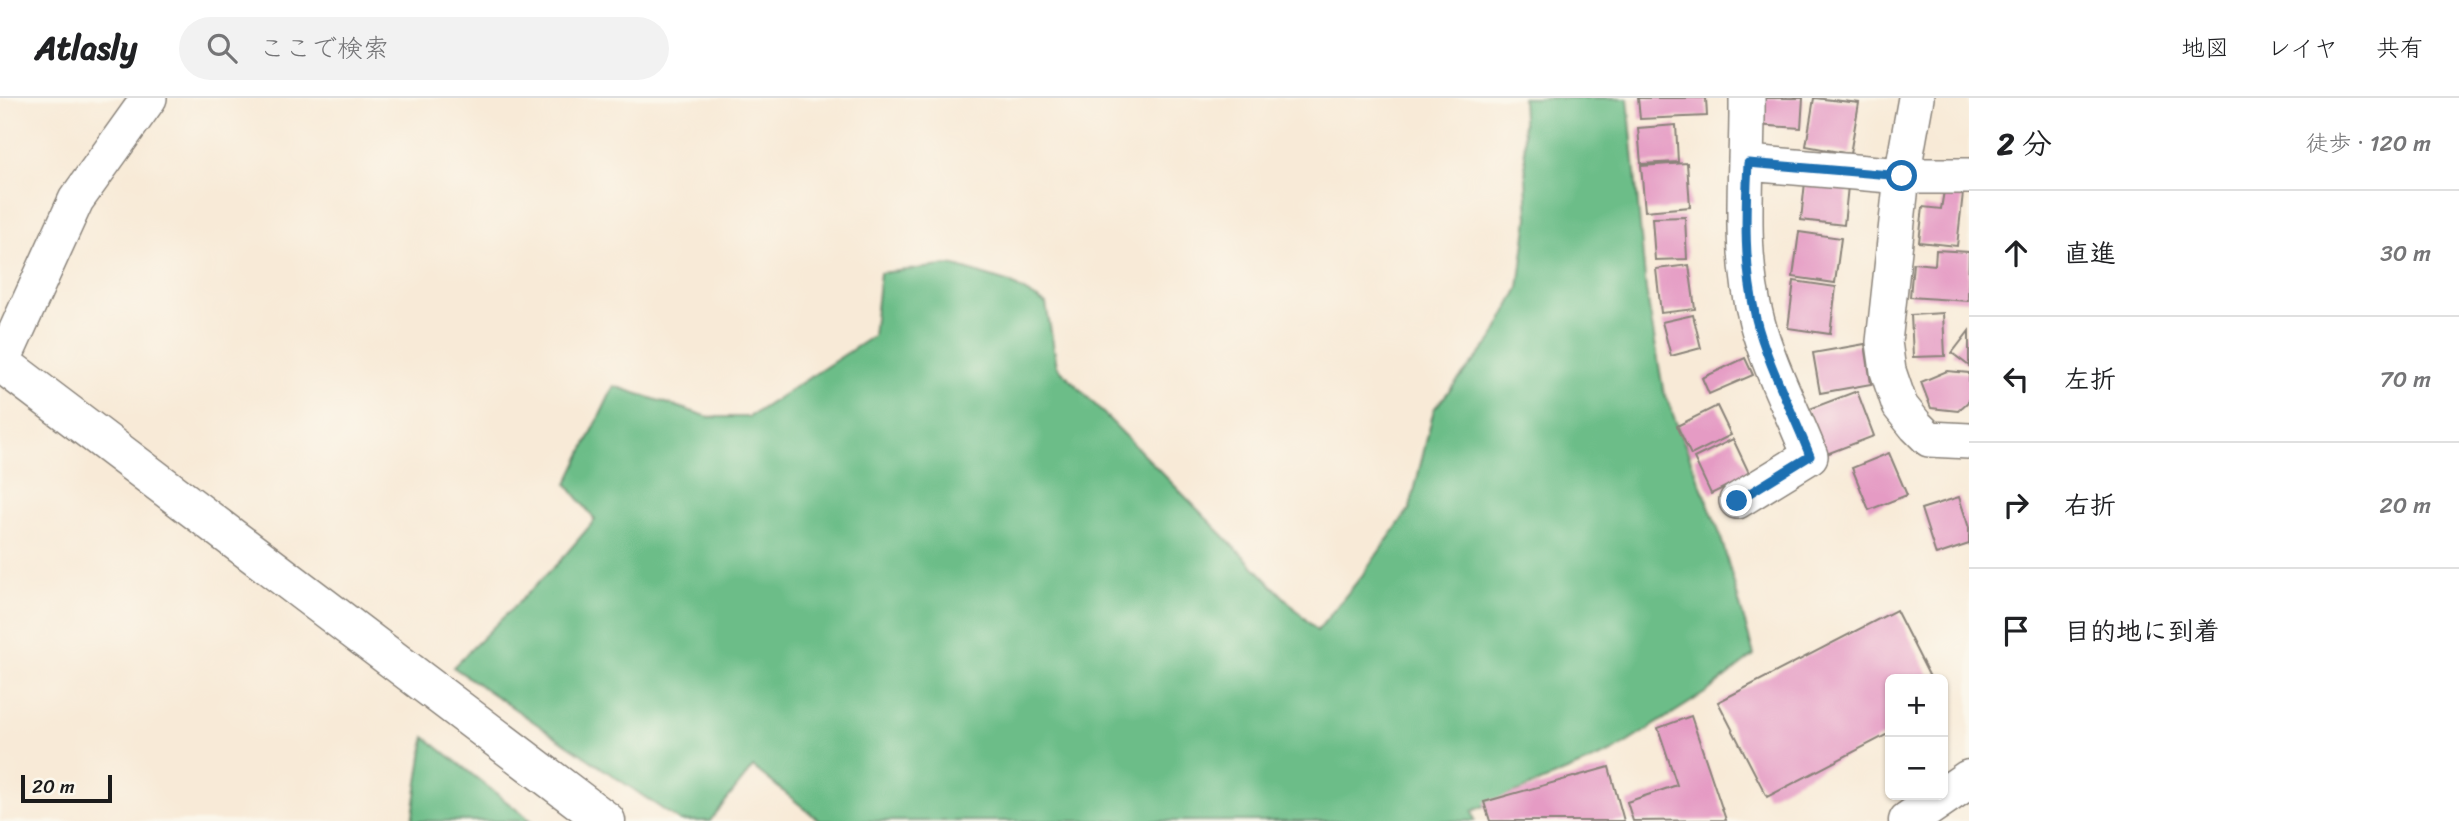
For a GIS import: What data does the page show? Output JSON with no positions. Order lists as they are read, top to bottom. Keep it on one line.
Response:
{"scale_bar":"20 m","page":{"header":"Atlasly","search":"ここで検索","nav":["地図","レイヤ","共有"],"heading":["2 分","徒歩 · 120 m"],"list":[["直進","30 m"],["左折","70 m"],["右折","20 m"],"目的地に到着"],"map_buttons":["+","−"],"scale":"20 m"}}
